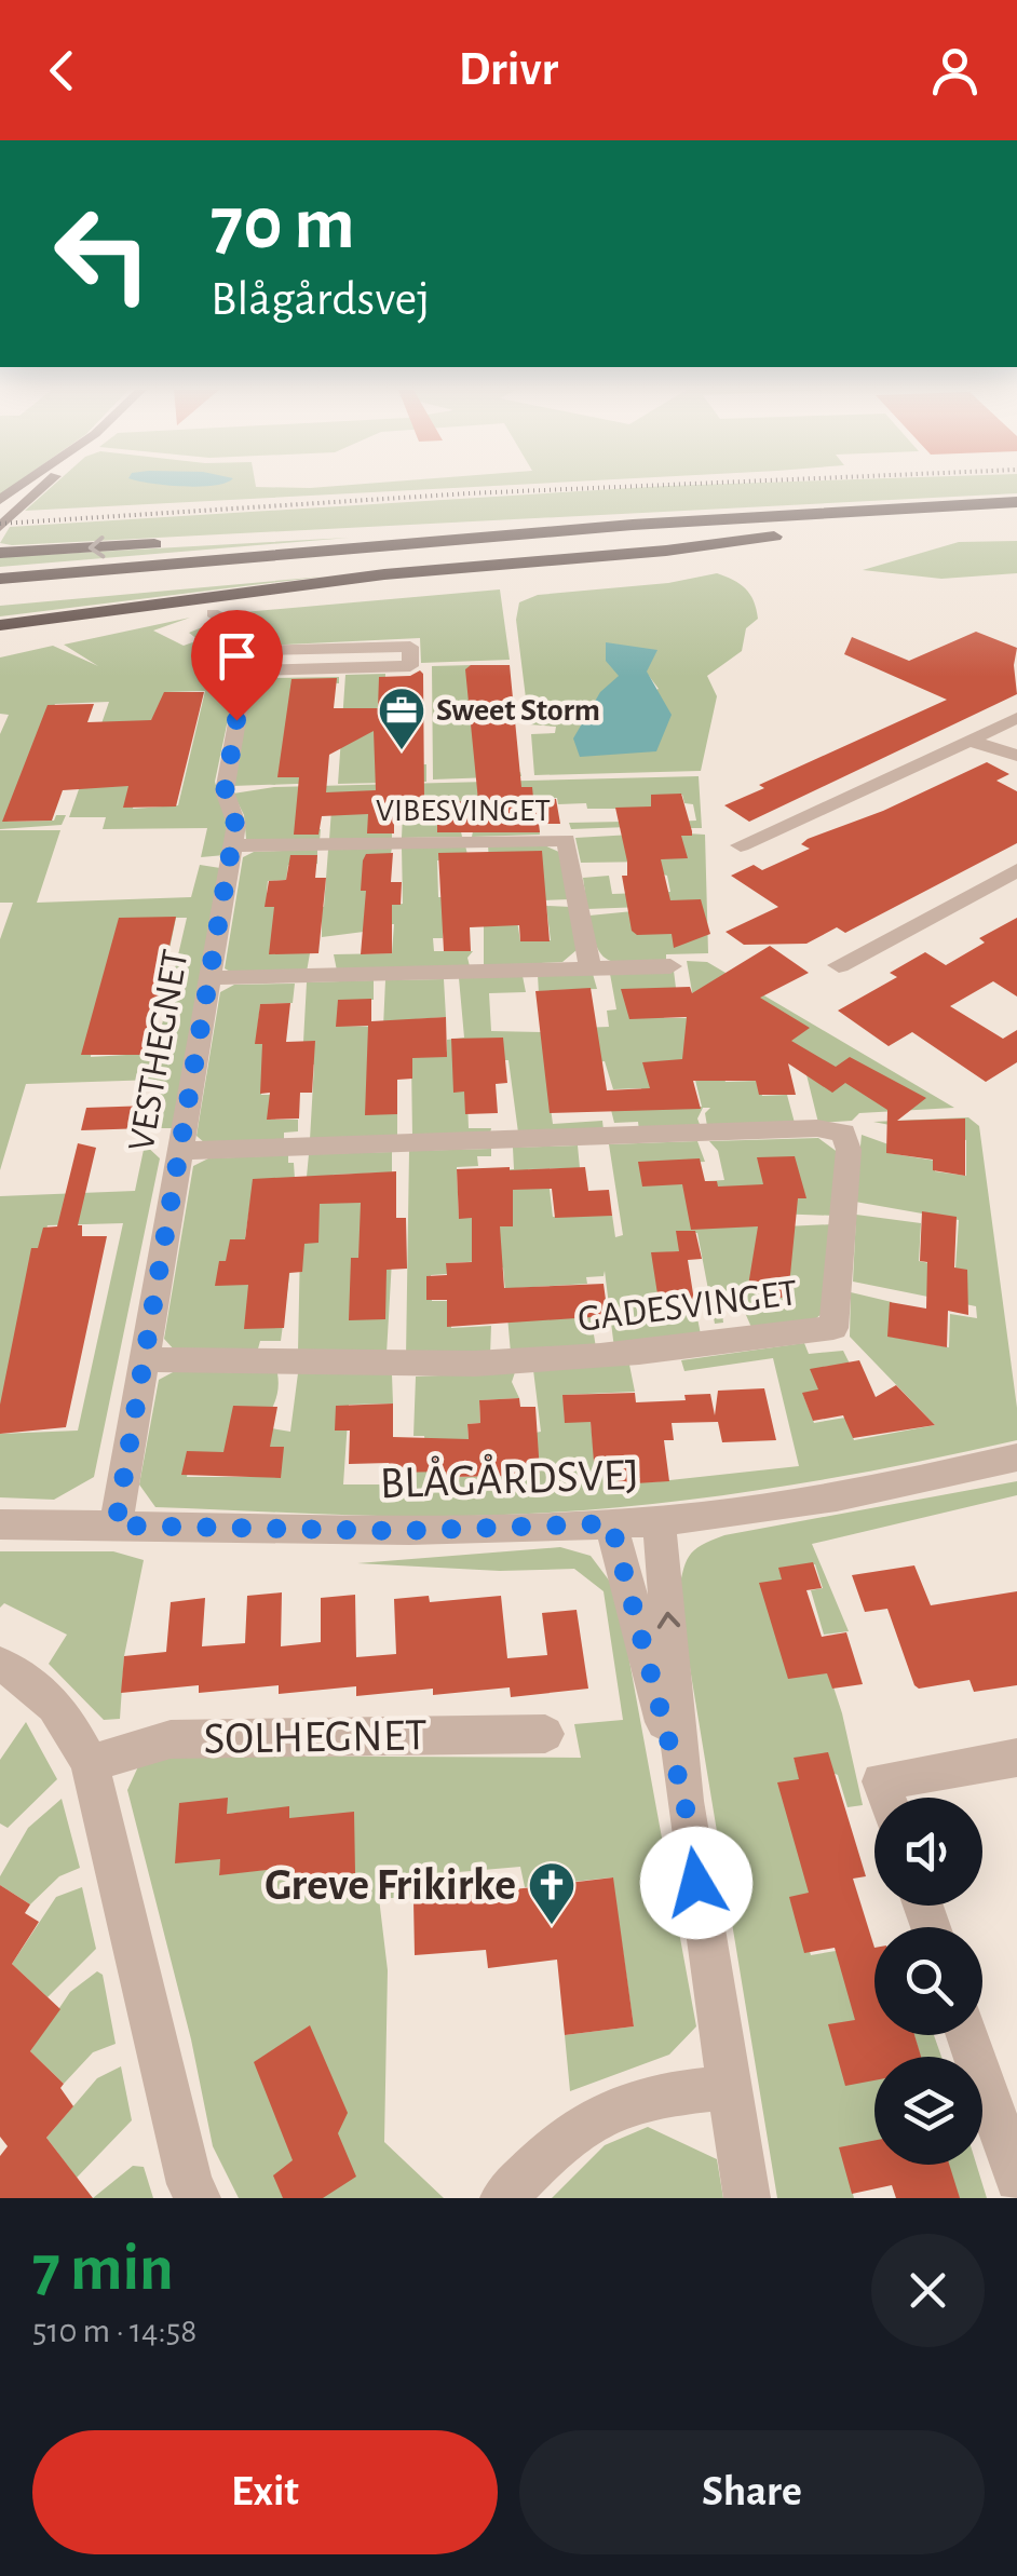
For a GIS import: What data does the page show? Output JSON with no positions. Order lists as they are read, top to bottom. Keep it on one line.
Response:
{"streets":{"street":["VIBESVINGET","VESTHEGNET","GADESVINGET","BLÅGÅRDSVEJ","SOLHEGNET"]},"crossings":[["VIBESVINGET","VESTHEGNET"],["VESTHEGNET","GADESVINGET"],["VESTHEGNET","BLÅGÅRDSVEJ"]],"places":{"office":["Sweet Storm"],"church":["Greve Frikirke"]},"page":{"header":"Drivr","turn":["70 m","Blågårdsvej"],"heading":["7 min","510 m · 14:58"],"buttons":["Exit","Share"]}}
